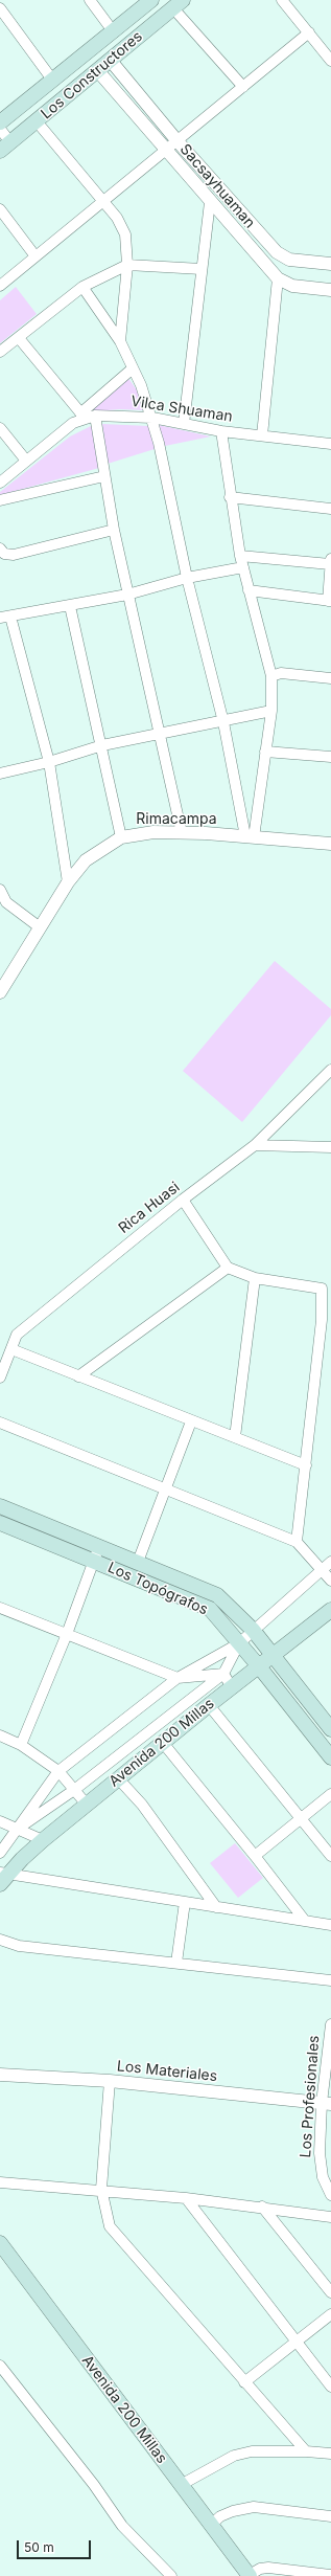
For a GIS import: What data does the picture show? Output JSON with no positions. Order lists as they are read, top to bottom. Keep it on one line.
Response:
{"streets":{"main road":["Los Constructores","Los Topógrafos","Avenida 200 Millas"],"street":["Sacsayhuaman","Vilca Shuaman","Rimacampa","Rica Huasi","Los Materiales","Los Profesionales"]},"crossings":[["Los Constructores","Sacsayhuaman"],["Los Topógrafos","Avenida 200 Millas"],["Los Materiales","Los Profesionales"]],"scale_bar":"50 m"}
